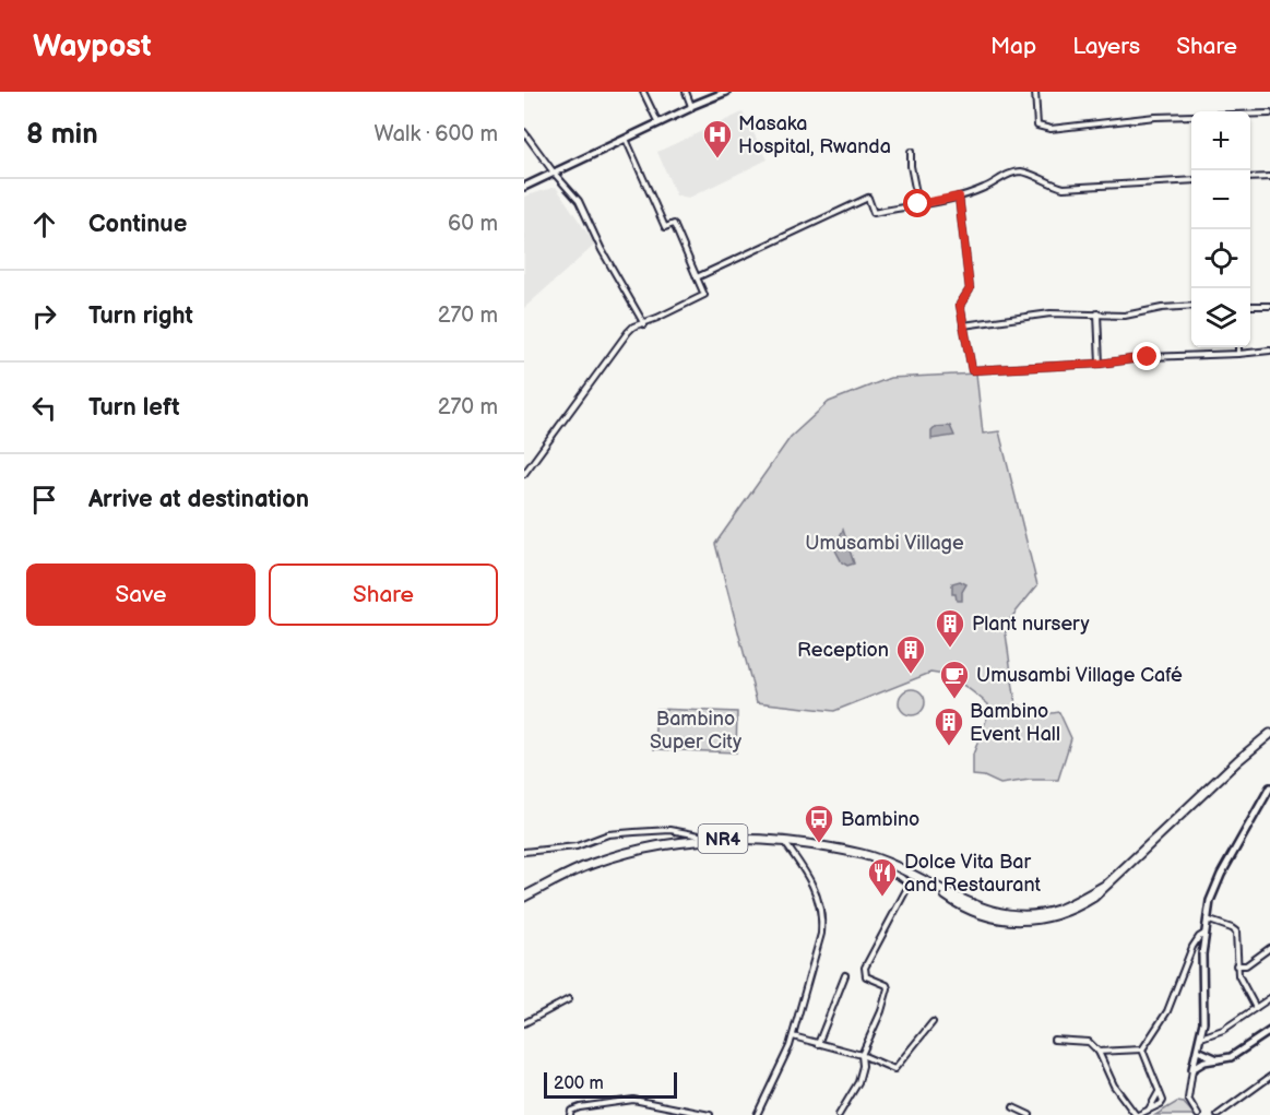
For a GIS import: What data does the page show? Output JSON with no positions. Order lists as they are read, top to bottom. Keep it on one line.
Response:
{"streets":{"highway":["NR4"]},"parks":["Umusambi Village","Bambino Super City"],"places":{"hospital":["Masaka Hospital, Rwanda"],"building":["Plant nursery","Reception","Bambino Event Hall"],"cafe":["Umusambi Village Café"],"bus stop":["Bambino"],"restaurant":["Dolce Vita Bar and Restaurant"]},"scale_bar":"200 m","page":{"header":"Waypost","nav":["Map","Layers","Share"],"heading":["8 min","Walk · 600 m"],"map_buttons":["+","−"],"list":[["Continue","60 m"],["Turn right","270 m"],["Turn left","270 m"],"Arrive at destination"],"buttons":["Save","Share"],"scale":"200 m"}}
